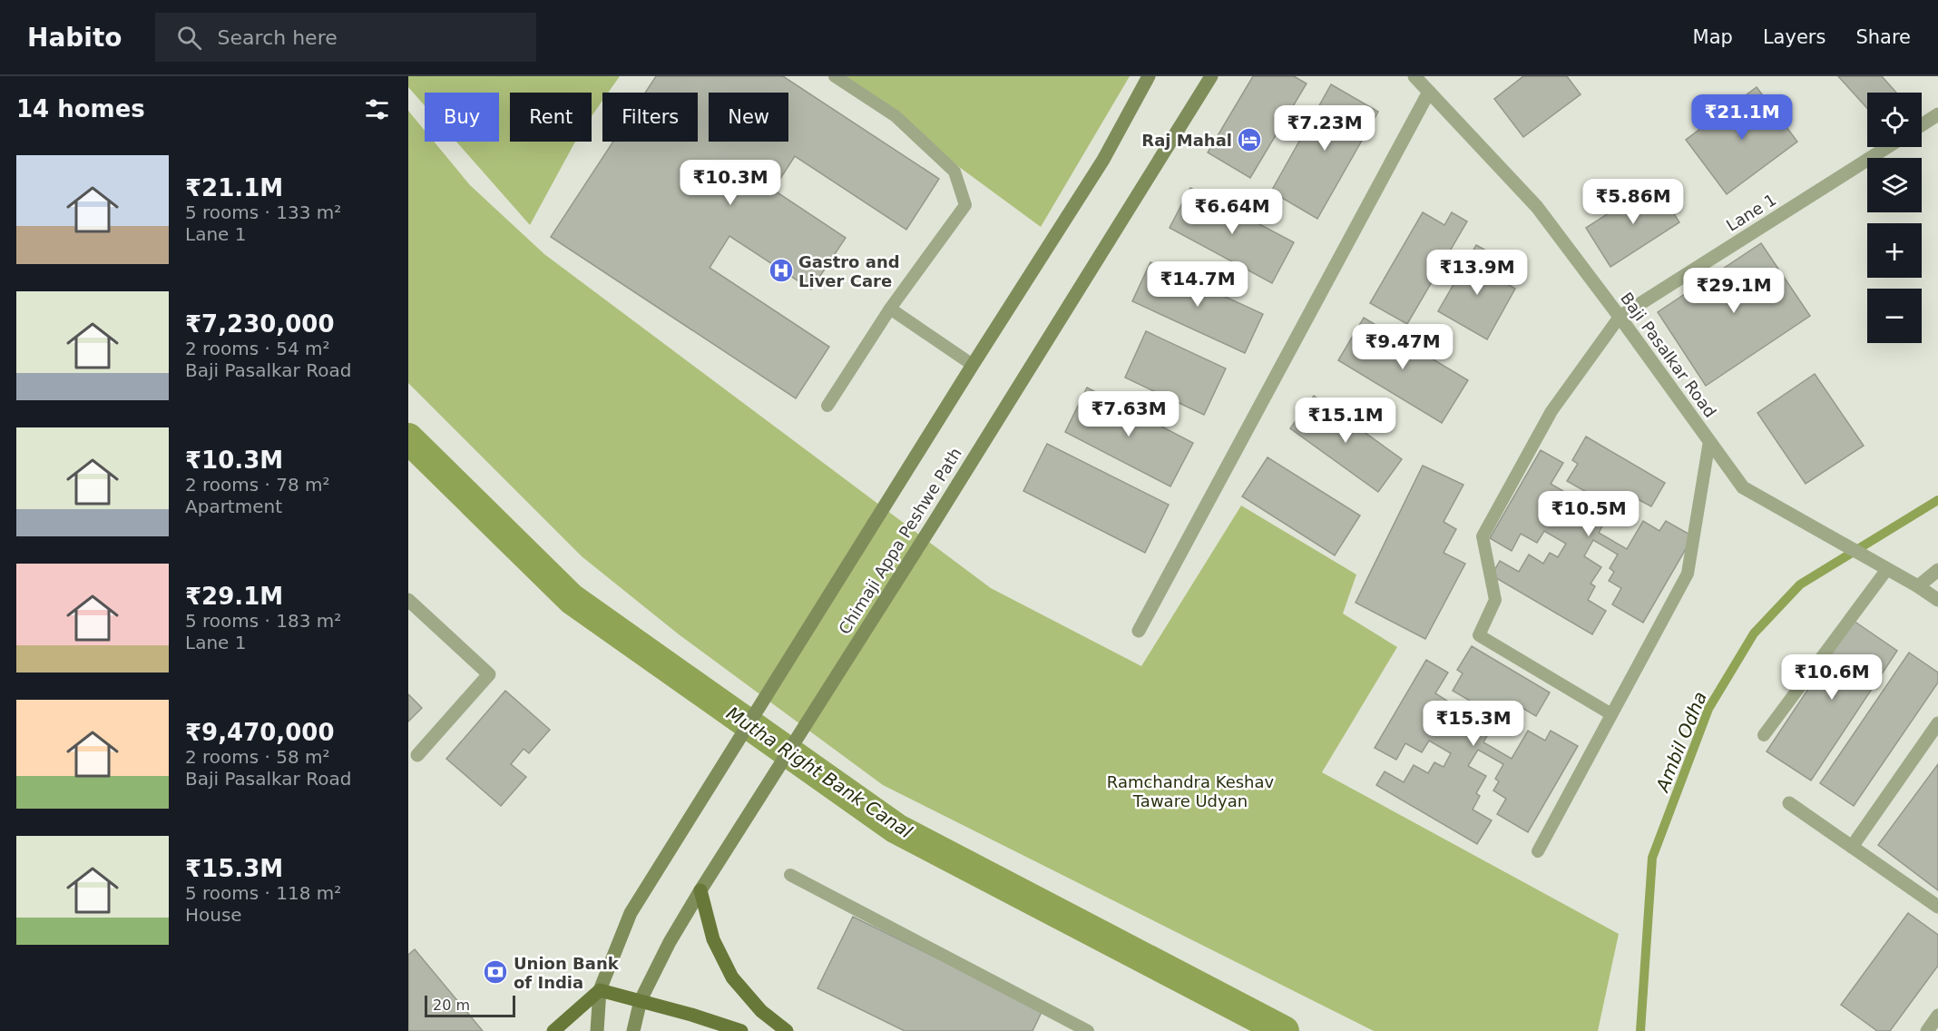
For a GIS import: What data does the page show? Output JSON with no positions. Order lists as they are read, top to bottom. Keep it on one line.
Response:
{"streets":{"main road":["Chimaji Appa Peshwe Path"],"street":["Lane 1","Baji Pasalkar Road"]},"crossings":[["Lane 1","Baji Pasalkar Road"]],"water":["Ambil Odha","Mutha Right Bank Canal"],"parks":["Ramchandra Keshav Taware Udyan"],"places":{"hotel":["Raj Mahal"],"hospital":["Gastro and Liver Care"],"bank":["Union Bank of India"]},"scale_bar":"20 m","page":{"header":"Habito","search":"Search here","nav":["Map","Layers","Share"],"heading":"14 homes","map_buttons":["+","−"],"chip":["Buy","Rent","Filters","New"],"price":["₹21.1M","₹7.23M","₹10.3M","₹5.86M","₹6.64M","₹13.9M","₹14.7M","₹29.1M","₹9.47M","₹7.63M","₹15.1M","₹10.5M","₹10.6M","₹15.3M"],"list":[{"name":"₹21.1M","note":"5 rooms · 133 m² · Lane 1"},{"name":"₹7,230,000","note":"2 rooms · 54 m² · Baji Pasalkar Road"},{"name":"₹10.3M","note":"2 rooms · 78 m² · Apartment"},{"name":"₹29.1M","note":"5 rooms · 183 m² · Lane 1"},{"name":"₹9,470,000","note":"2 rooms · 58 m² · Baji Pasalkar Road"},{"name":"₹15.3M","note":"5 rooms · 118 m² · House"}],"scale":"20 m"}}
